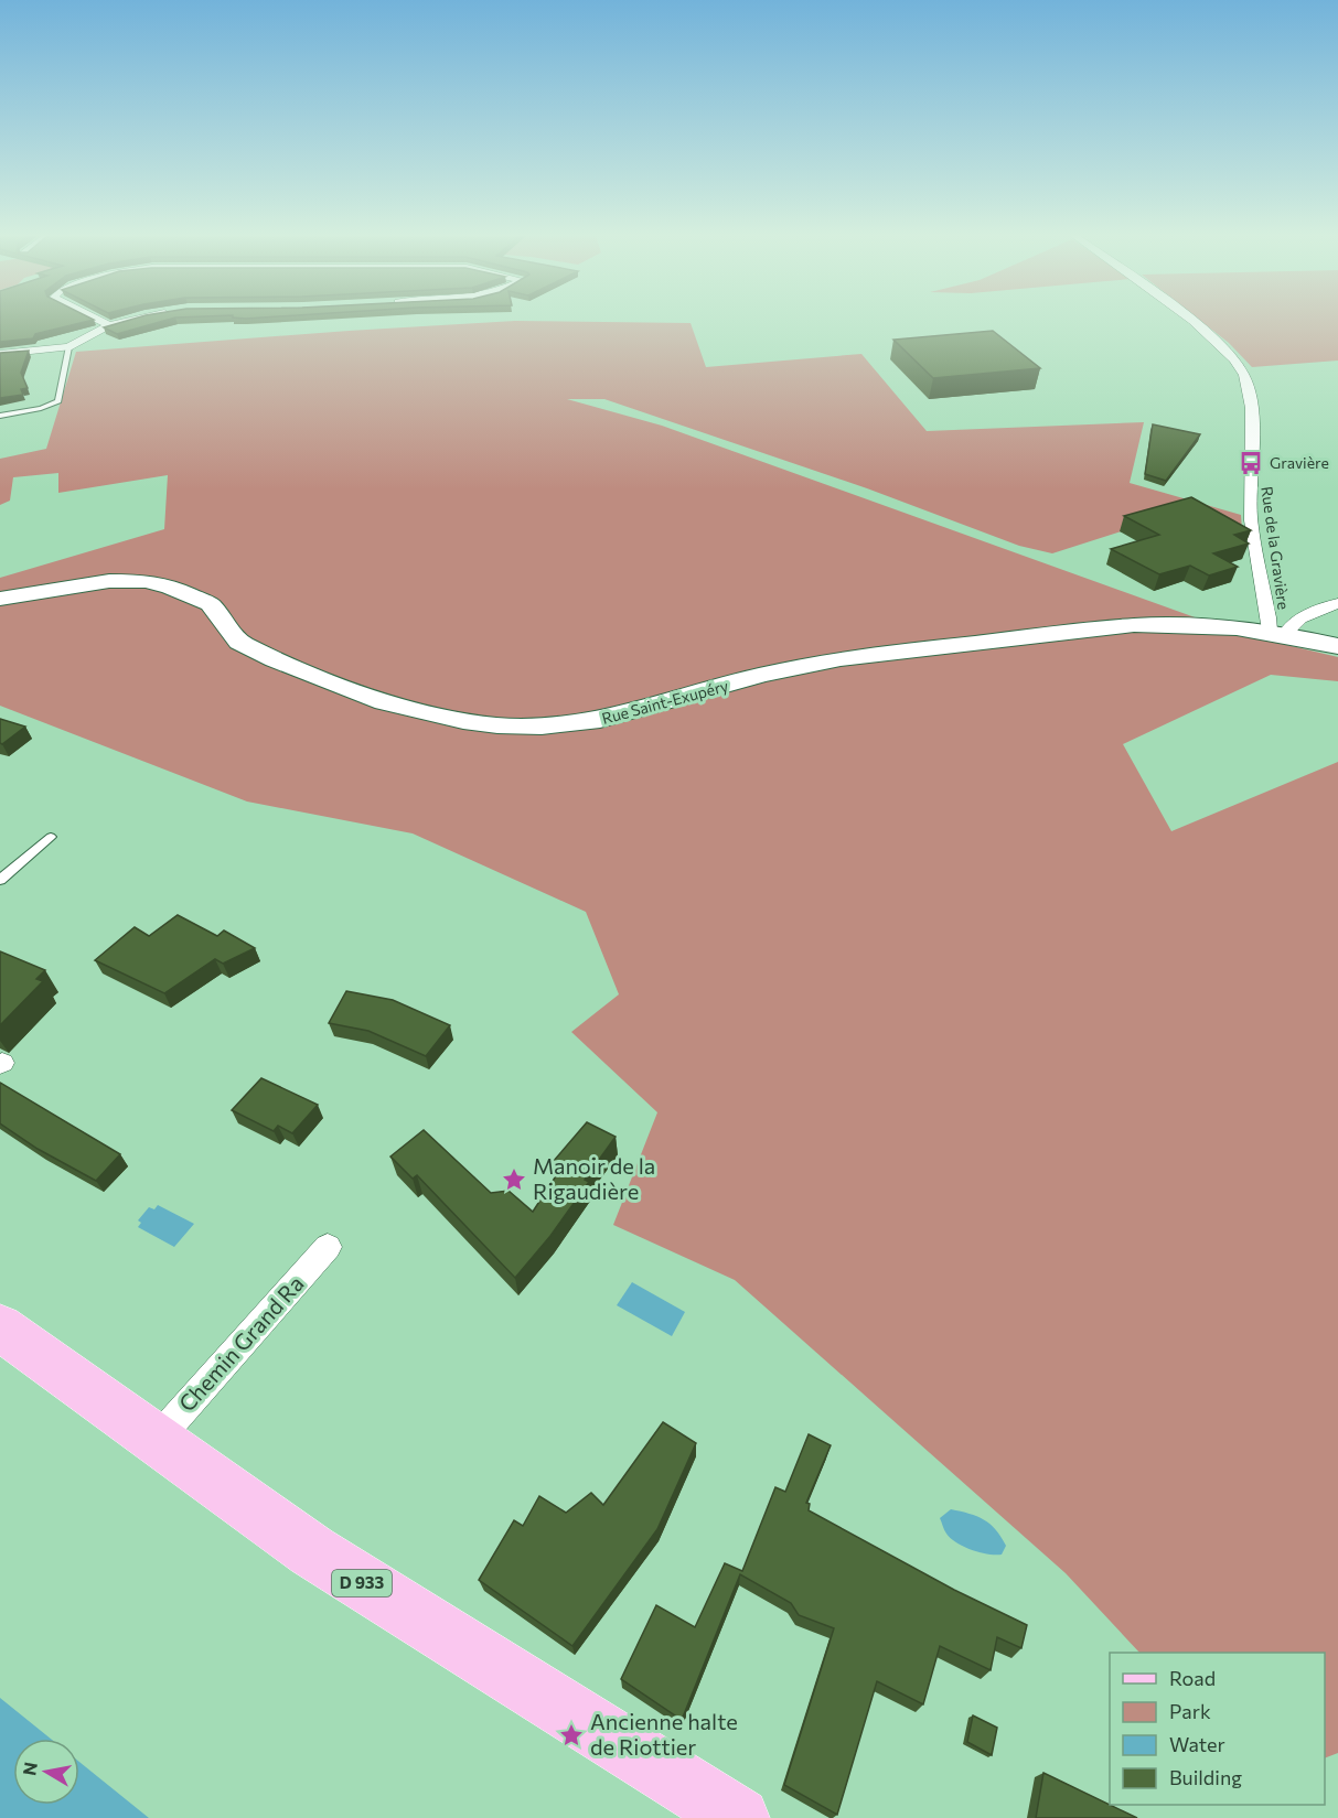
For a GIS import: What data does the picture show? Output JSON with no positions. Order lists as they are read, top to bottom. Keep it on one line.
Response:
{"streets":{"main road":["D 933"],"street":["Rue de la Gravière","Rue Saint-Exupéry","Chemin Grand Ra"]},"crossings":[["Rue de la Gravière","Rue Saint-Exupéry"],["Chemin Grand Ra","D 933"]],"places":{"bus stop":["Gravière"],"place":["Manoir de la Rigaudière","Ancienne halte de Riottier"]},"legend":["Road","Park","Water","Building"],"north":"left"}
